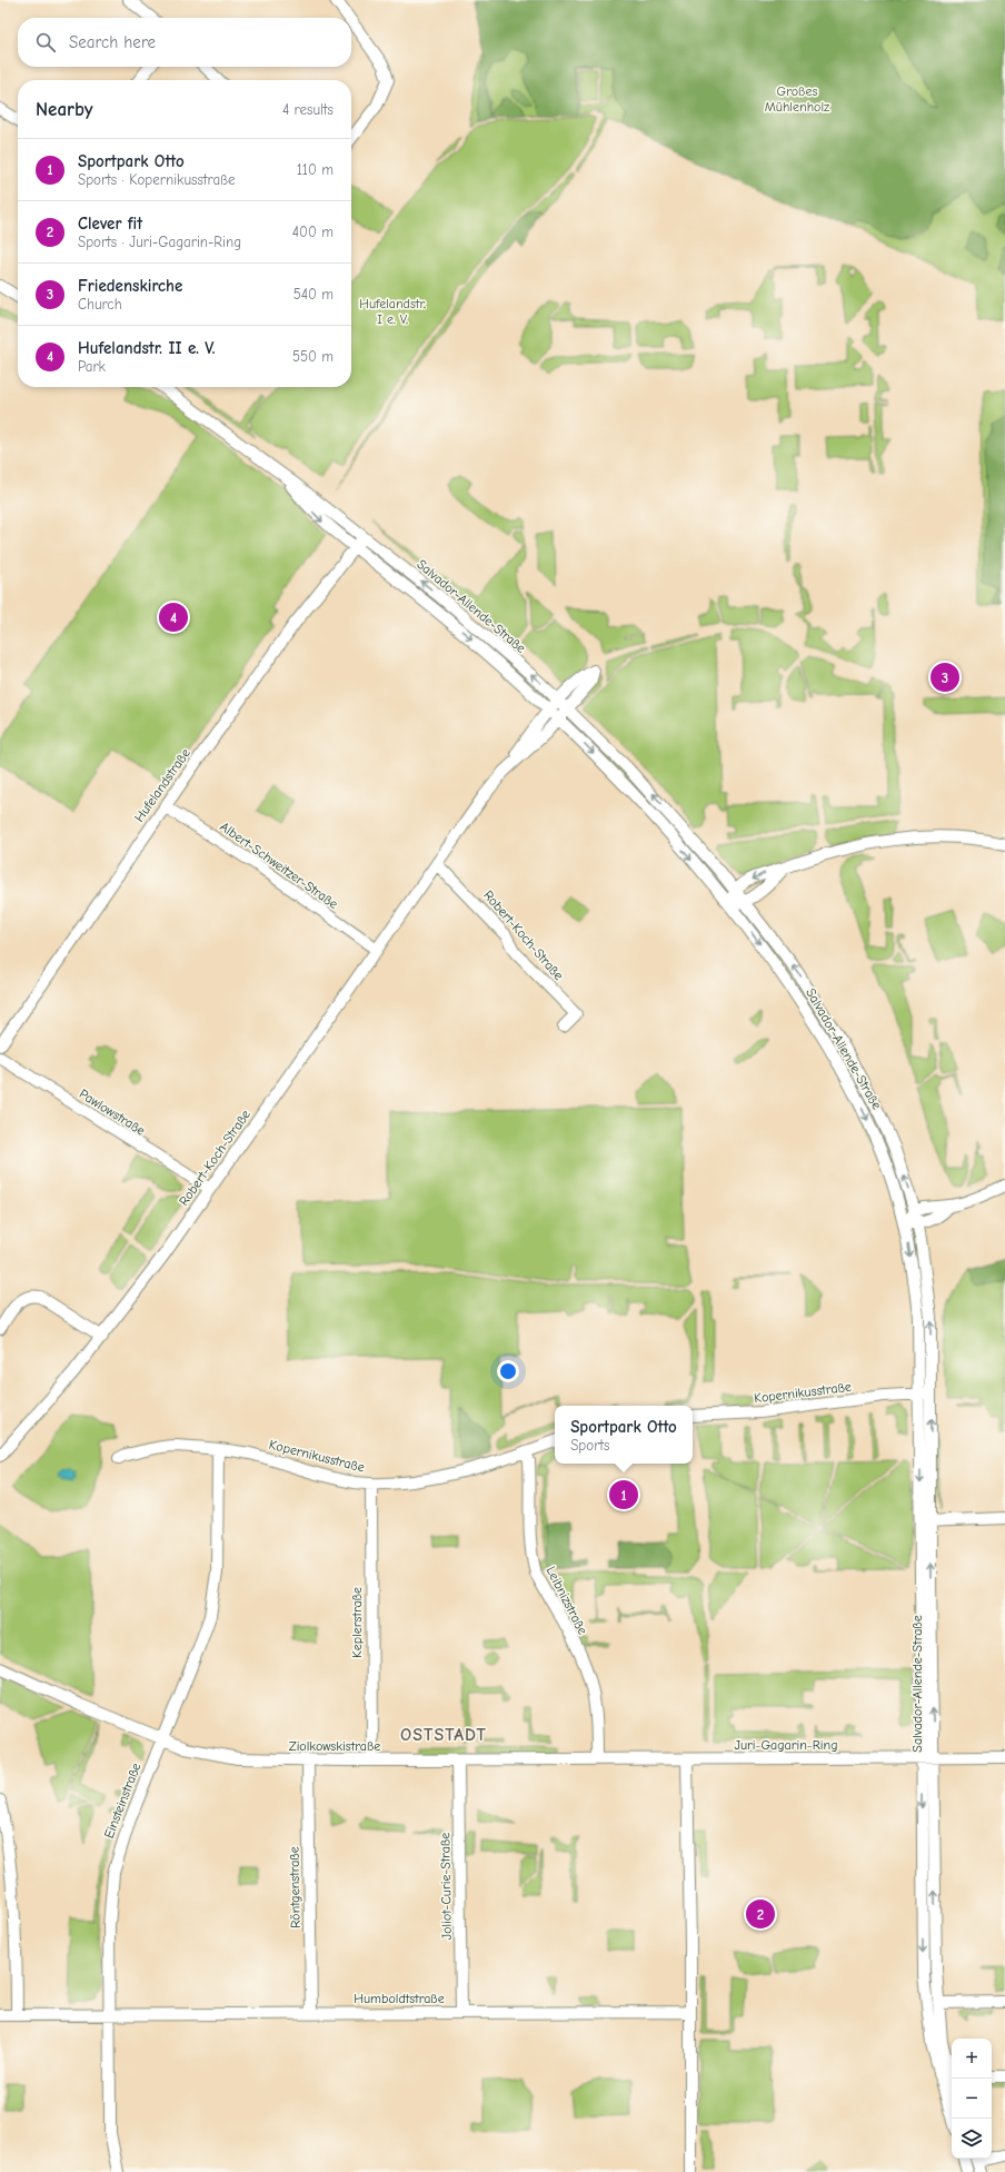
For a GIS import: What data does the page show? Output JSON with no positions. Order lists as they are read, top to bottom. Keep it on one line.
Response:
{"streets":{"street":["Salvador-Allende-Straße","Hufelandstraße","Albert-Schweitzer-Straße","Robert-Koch-Straße","Pawlowstraße","Kopernikusstraße","Leibnizstraße","Keplerstraße","Juri-Gagarin-Ring","Ziolkowskistraße","Einsteinstraße","Joliot-Curie-Straße","Röntgenstraße","Humboldtstraße"]},"crossings":[["Salvador-Allende-Straße","Hufelandstraße"],["Salvador-Allende-Straße","Robert-Koch-Straße"],["Salvador-Allende-Straße","Kopernikusstraße"],["Salvador-Allende-Straße","Juri-Gagarin-Ring"],["Hufelandstraße","Albert-Schweitzer-Straße"],["Albert-Schweitzer-Straße","Robert-Koch-Straße"],["Robert-Koch-Straße","Pawlowstraße"],["Kopernikusstraße","Leibnizstraße"],["Kopernikusstraße","Keplerstraße"],["Kopernikusstraße","Einsteinstraße"],["Leibnizstraße","Ziolkowskistraße"],["Keplerstraße","Ziolkowskistraße"],["Juri-Gagarin-Ring","Ziolkowskistraße"],["Ziolkowskistraße","Einsteinstraße"],["Ziolkowskistraße","Joliot-Curie-Straße"],["Ziolkowskistraße","Röntgenstraße"],["Einsteinstraße","Humboldtstraße"],["Joliot-Curie-Straße","Humboldtstraße"],["Röntgenstraße","Humboldtstraße"]],"districts":["OSTSTADT"],"parks":["Großes Mühlenholz","Hufelandstr. I e. V."],"page":{"search":"Search here","heading":["Nearby","4 results"],"list":[{"mark":"1","name":"Sportpark Otto","note":"Sports · Kopernikusstraße","value":"110 m"},{"mark":"2","name":"Clever fit","note":"Sports · Juri-Gagarin-Ring","value":"400 m"},{"mark":"3","name":"Friedenskirche","note":"Church","value":"540 m"},{"mark":"4","name":"Hufelandstr. II e. V.","note":"Park","value":"550 m"}],"pins":["4","3","1","2"],"popup":["Sportpark Otto","Sports"],"map_buttons":["+","−"]}}
